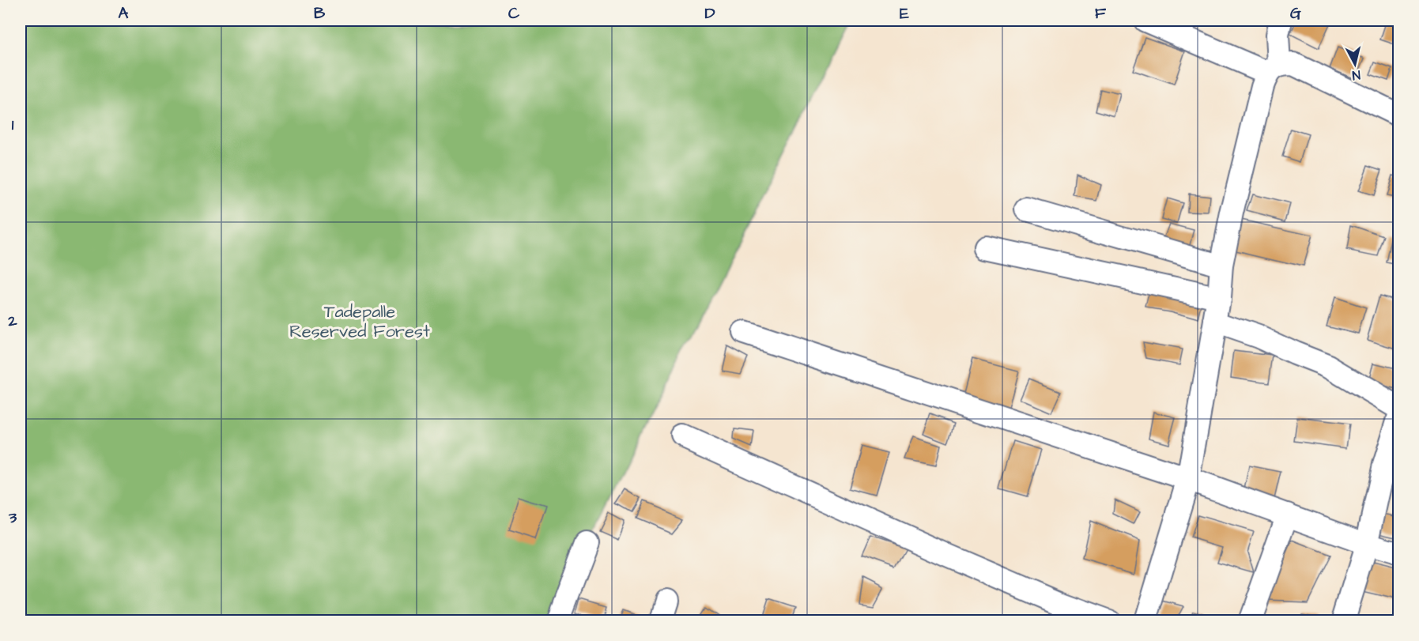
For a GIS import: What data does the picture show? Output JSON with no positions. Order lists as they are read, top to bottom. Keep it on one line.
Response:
{"parks":["Tadepalle Reserved Forest"],"north":"bottom","grid":{"columns":["A","B","C","D","E","F","G"],"rows":["1","2","3"]}}
